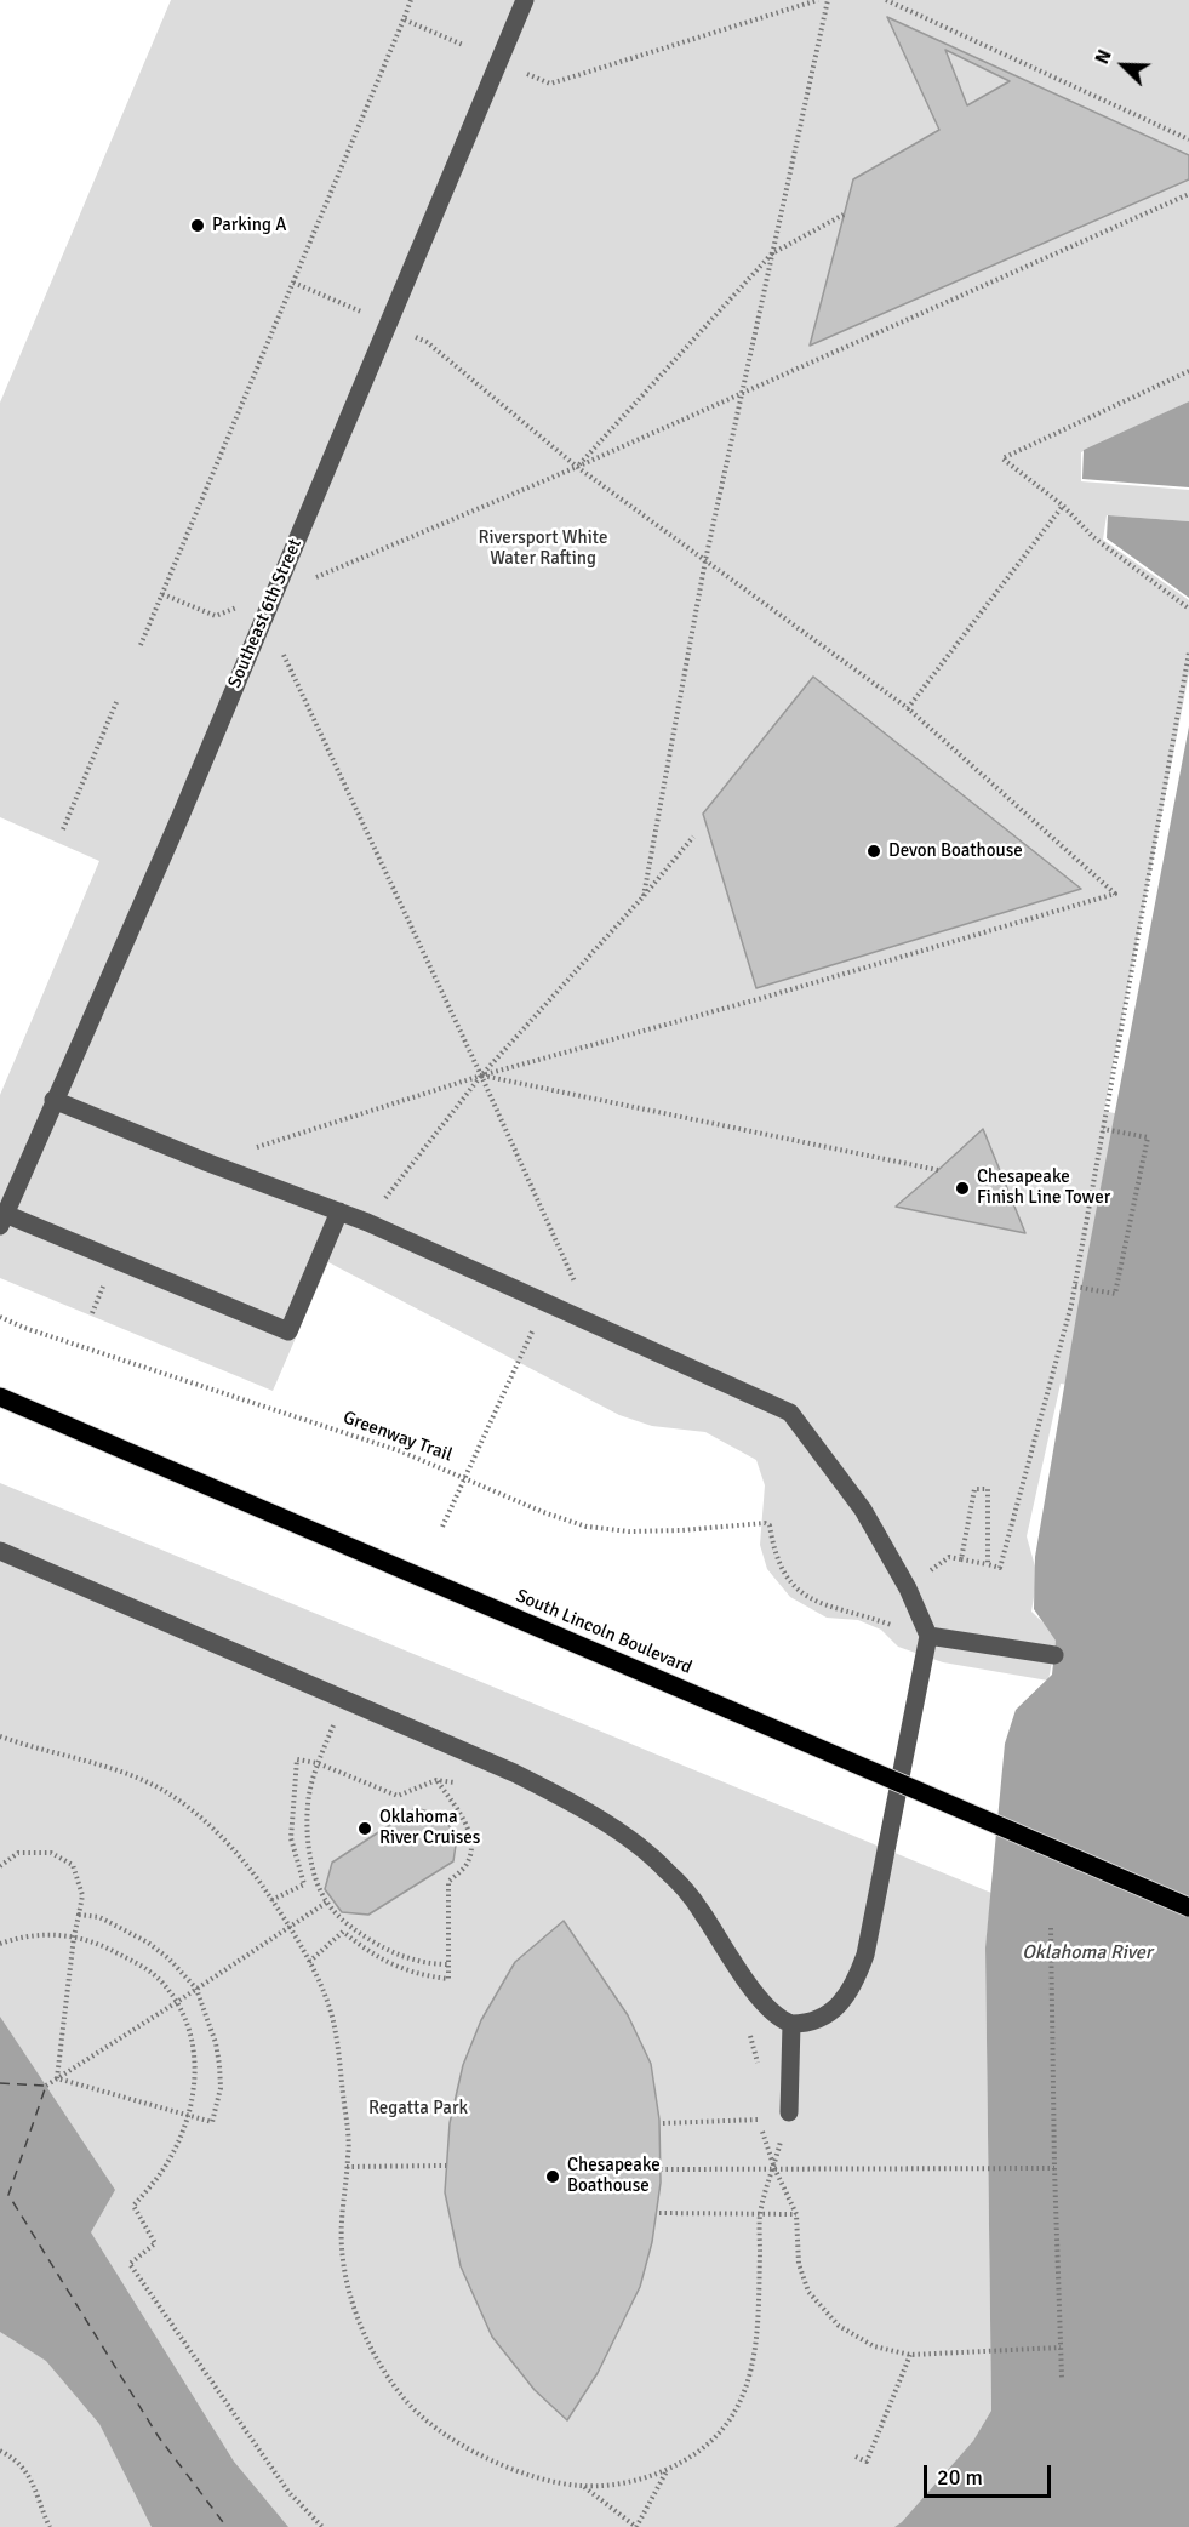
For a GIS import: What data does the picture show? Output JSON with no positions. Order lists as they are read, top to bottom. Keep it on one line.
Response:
{"streets":{"main road":["South Lincoln Boulevard"],"street":["Southeast 6th Street"],"path":["Greenway Trail"]},"water":["Oklahoma River"],"parks":["Riversport White Water Rafting","Regatta Park"],"places":["Parking A","Devon Boathouse","Chesapeake Finish Line Tower","Oklahoma River Cruises","Chesapeake Boathouse"],"scale_bar":"20 m","north":"top left"}
